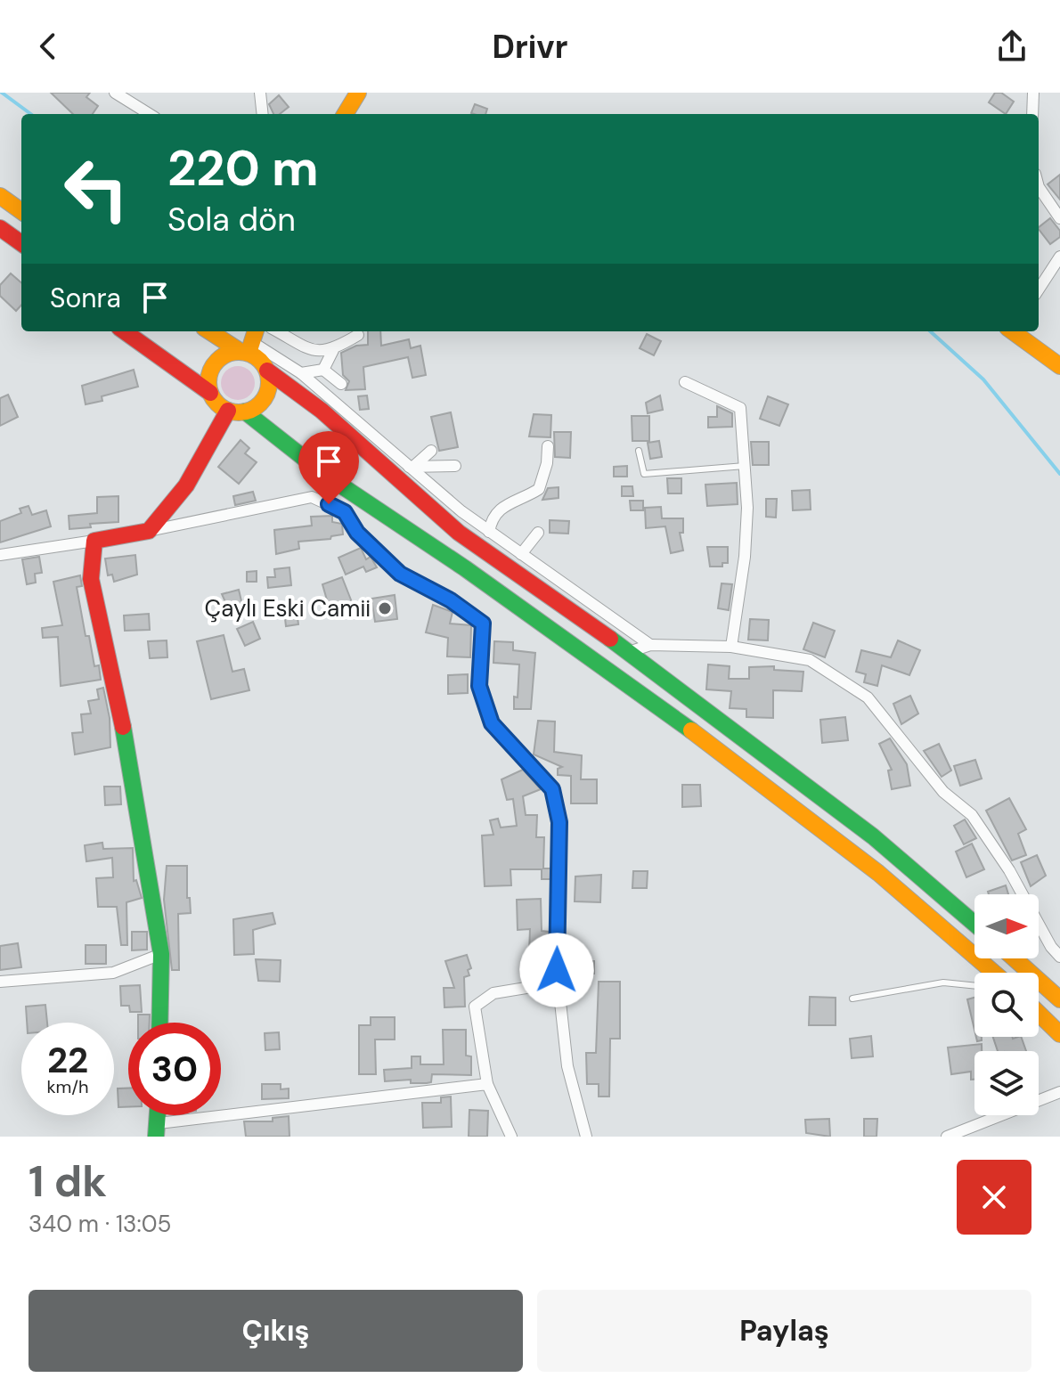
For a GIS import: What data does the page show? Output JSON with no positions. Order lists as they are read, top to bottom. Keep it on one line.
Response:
{"places":["Çaylı Eski Camii"],"north":"right","page":{"header":"Drivr","turn":["220 m","Sola dön"],"then":"Sonra","speed":"22 km/h","limit":"30","heading":["1 dk","340 m · 13:05"],"buttons":["Çıkış","Paylaş"]}}
